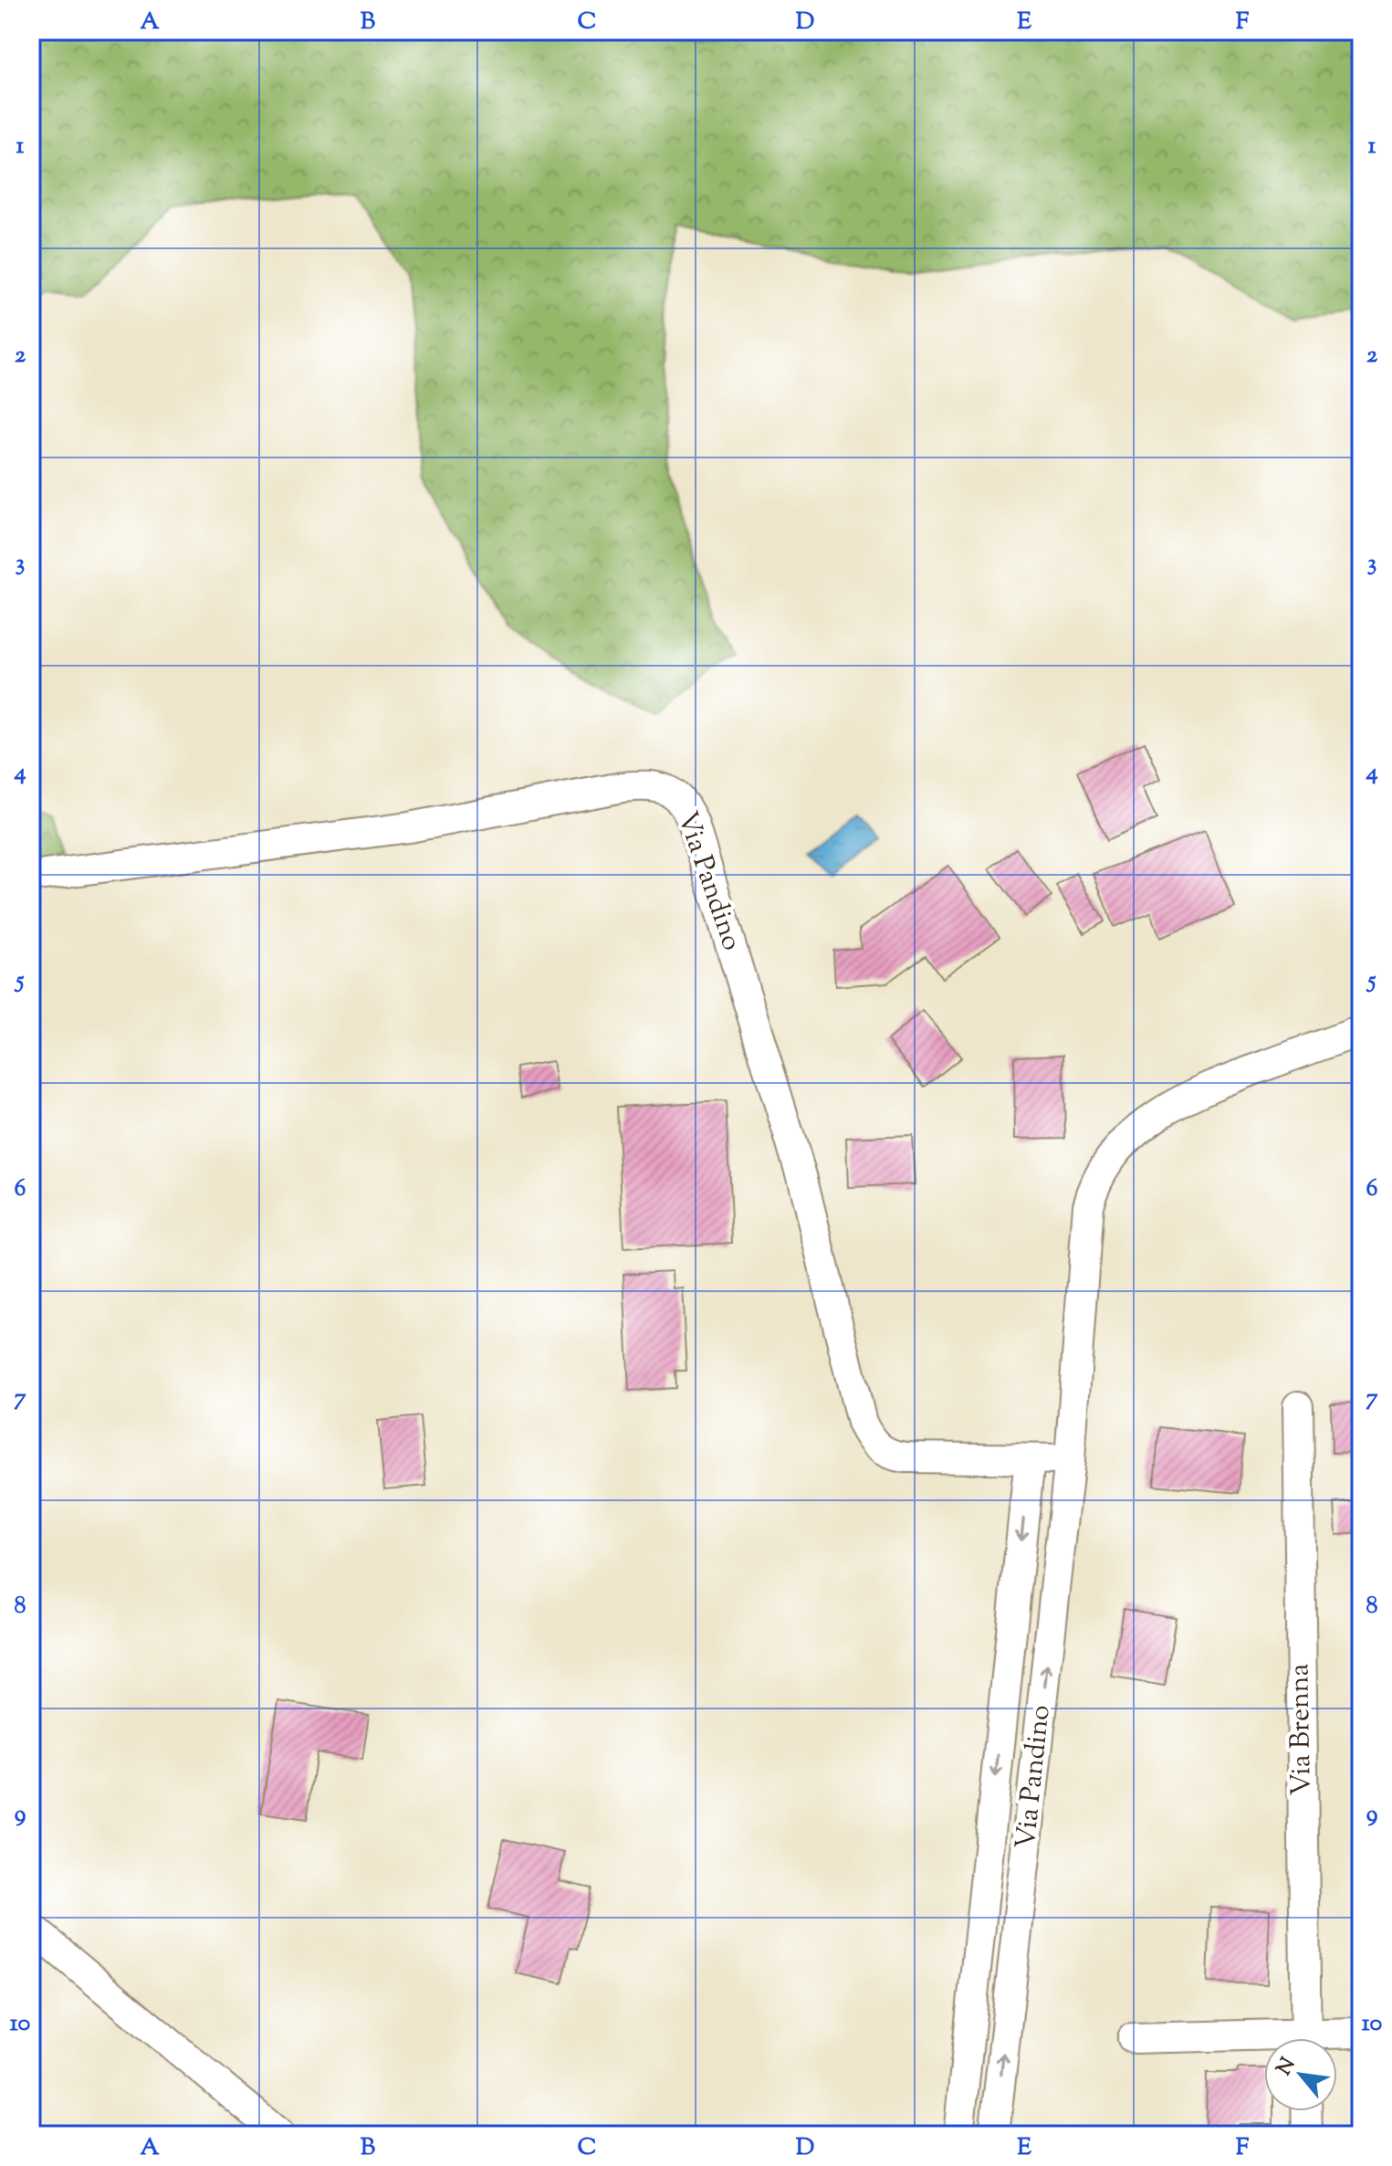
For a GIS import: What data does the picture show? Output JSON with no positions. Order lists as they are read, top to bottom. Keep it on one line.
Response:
{"streets":{"street":["Via Pandino","Via Brenna"]},"north":"top left","grid":{"columns":["A","B","C","D","E","F"],"rows":["1","2","3","4","5","6","7","8","9","10"]}}
